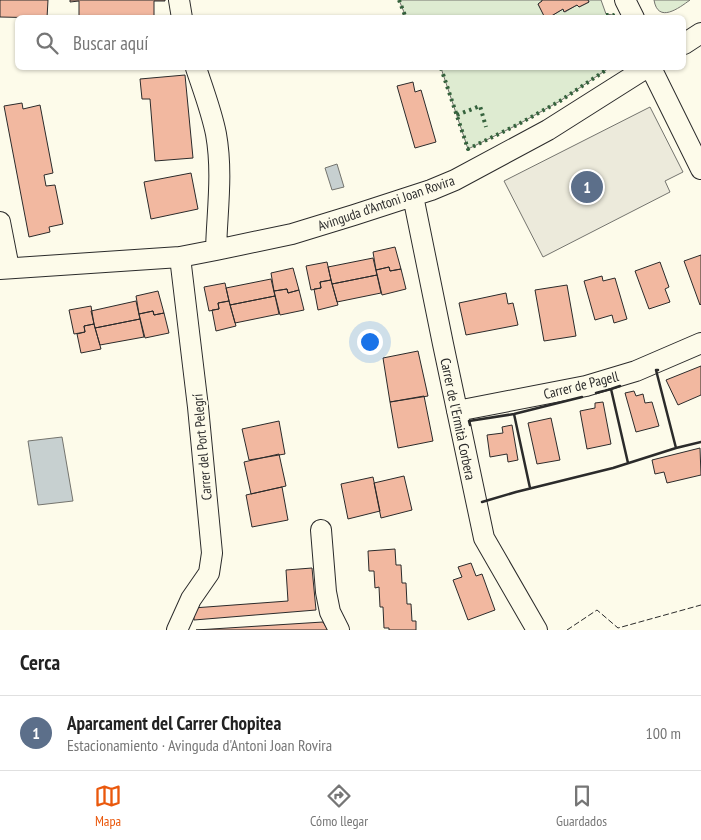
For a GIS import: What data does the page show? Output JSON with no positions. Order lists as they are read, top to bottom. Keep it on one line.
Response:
{"streets":{"street":["Avinguda d'Antoni Joan Rovira","Carrer de Pagell","Carrer de l'Ermità Corbera","Carrer del Port Pelegrí"]},"crossings":[["Avinguda d'Antoni Joan Rovira","Carrer de l'Ermità Corbera"],["Avinguda d'Antoni Joan Rovira","Carrer del Port Pelegrí"],["Carrer de Pagell","Carrer de l'Ermità Corbera"]],"page":{"search":"Buscar aquí","pins":"1","heading":"Cerca","list":[{"mark":"1","name":"Aparcament del Carrer Chopitea","note":"Estacionamiento · Avinguda d'Antoni Joan Rovira","value":"100 m"}],"nav":["Mapa","Cómo llegar","Guardados"]}}
